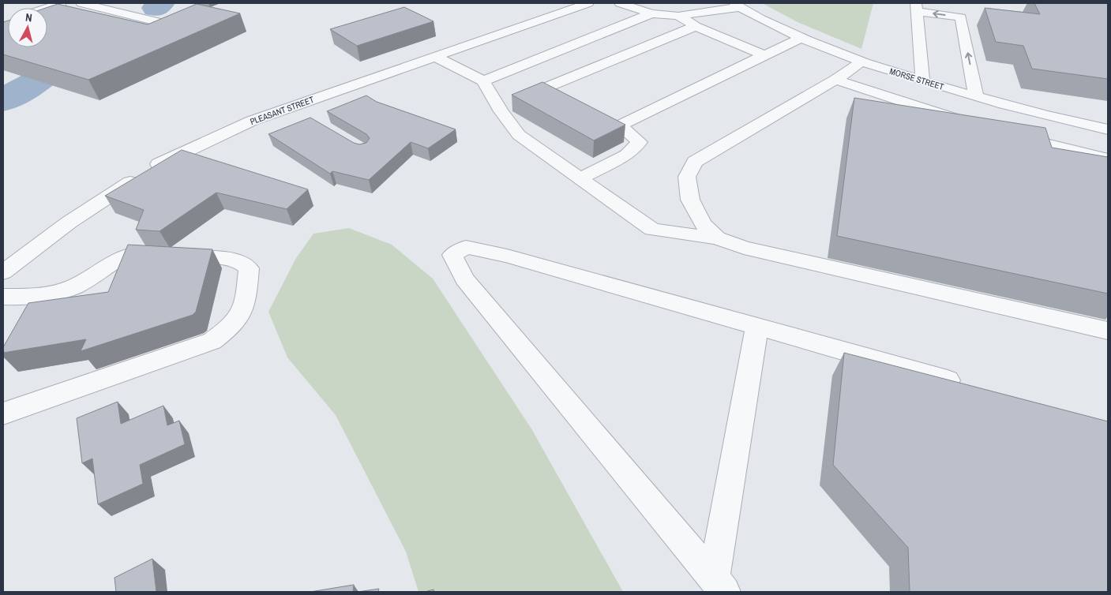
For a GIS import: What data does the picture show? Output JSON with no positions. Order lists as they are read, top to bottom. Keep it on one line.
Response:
{"streets":{"street":["MORSE STREET","PLEASANT STREET"]},"north":"top"}
